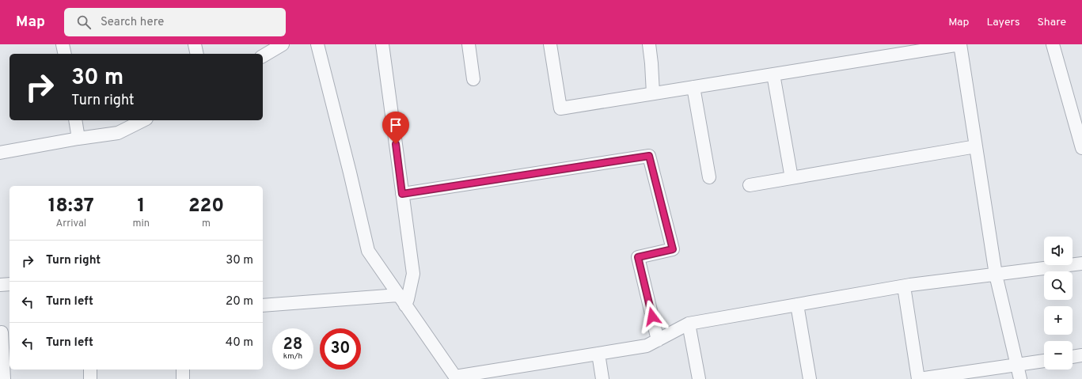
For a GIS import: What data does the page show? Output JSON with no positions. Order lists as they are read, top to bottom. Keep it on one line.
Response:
{"page":{"header":"Map","search":"Search here","nav":["Map","Layers","Share"],"turn":["30 m","Turn right"],"eta":["18:37","Arrival","1","min","220","m"],"map_buttons":["+","−"],"list":[{"name":"Turn right","value":"30 m"},{"name":"Turn left","value":"20 m"},{"name":"Turn left","value":"40 m"}],"speed":"28 km/h","limit":"30"}}
